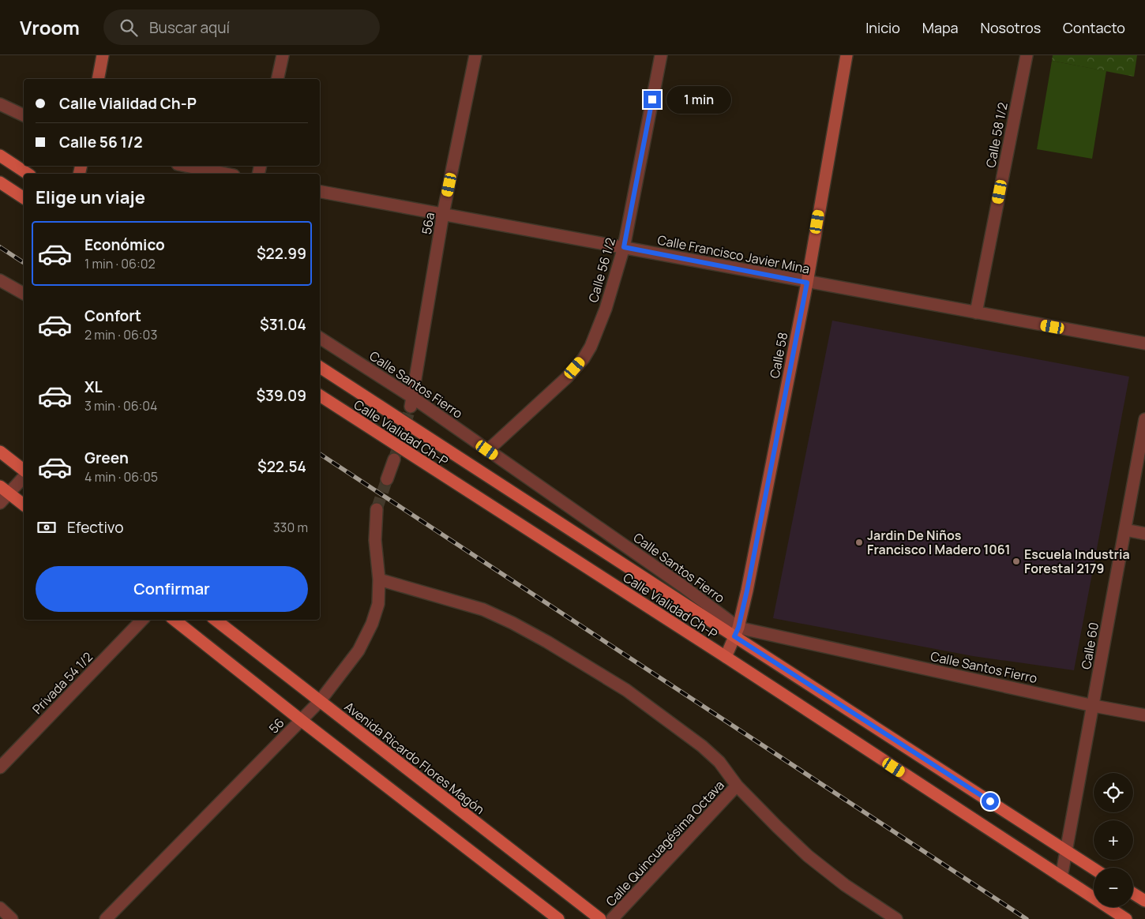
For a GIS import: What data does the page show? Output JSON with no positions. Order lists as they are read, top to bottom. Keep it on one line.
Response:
{"streets":{"main road":["Calle Vialidad Ch-P","Avenida Ricardo Flores Magón"],"street":["Calle 58 1/2","56a","Calle Francisco Javier Mina","Calle 56 1/2","Calle 58","Calle Santos Fierro","Calle 60","Privada 54 1/2","56","Calle Quincuagésima Octava"]},"crossings":[["Calle 58 1/2","Calle Francisco Javier Mina"],["56a","Calle Francisco Javier Mina"],["56a","Calle Santos Fierro"],["Calle Francisco Javier Mina","Calle 56 1/2"],["Calle Francisco Javier Mina","Calle 58"],["Calle 56 1/2","Calle Santos Fierro"],["Calle 58","Calle Santos Fierro"],["Calle 58","Calle Vialidad Ch-P"],["Calle Santos Fierro","Calle Vialidad Ch-P"],["Calle Santos Fierro","Calle 60"],["Calle Vialidad Ch-P","Calle 60"],["56","Avenida Ricardo Flores Magón"]],"places":["Jardin De Niños Francisco I Madero 1061","Escuela Industria Forestal 2179"],"page":{"header":"Vroom","search":"Buscar aquí","nav":["Inicio","Mapa","Nosotros","Contacto"],"banner":["Calle Vialidad Ch-P","Calle 56 1/2"],"bubble":"1 min","heading":"Elige un viaje","list":[{"name":"Económico","note":"1 min · 06:02","value":"$22.99"},{"name":"Confort","note":"2 min · 06:03","value":"$31.04"},{"name":"XL","note":"3 min · 06:04","value":"$39.09"},{"name":"Green","note":"4 min · 06:05","value":"$22.54"}],"pay":["Efectivo","330 m"],"buttons":"Confirmar","map_buttons":["+","−"]}}
